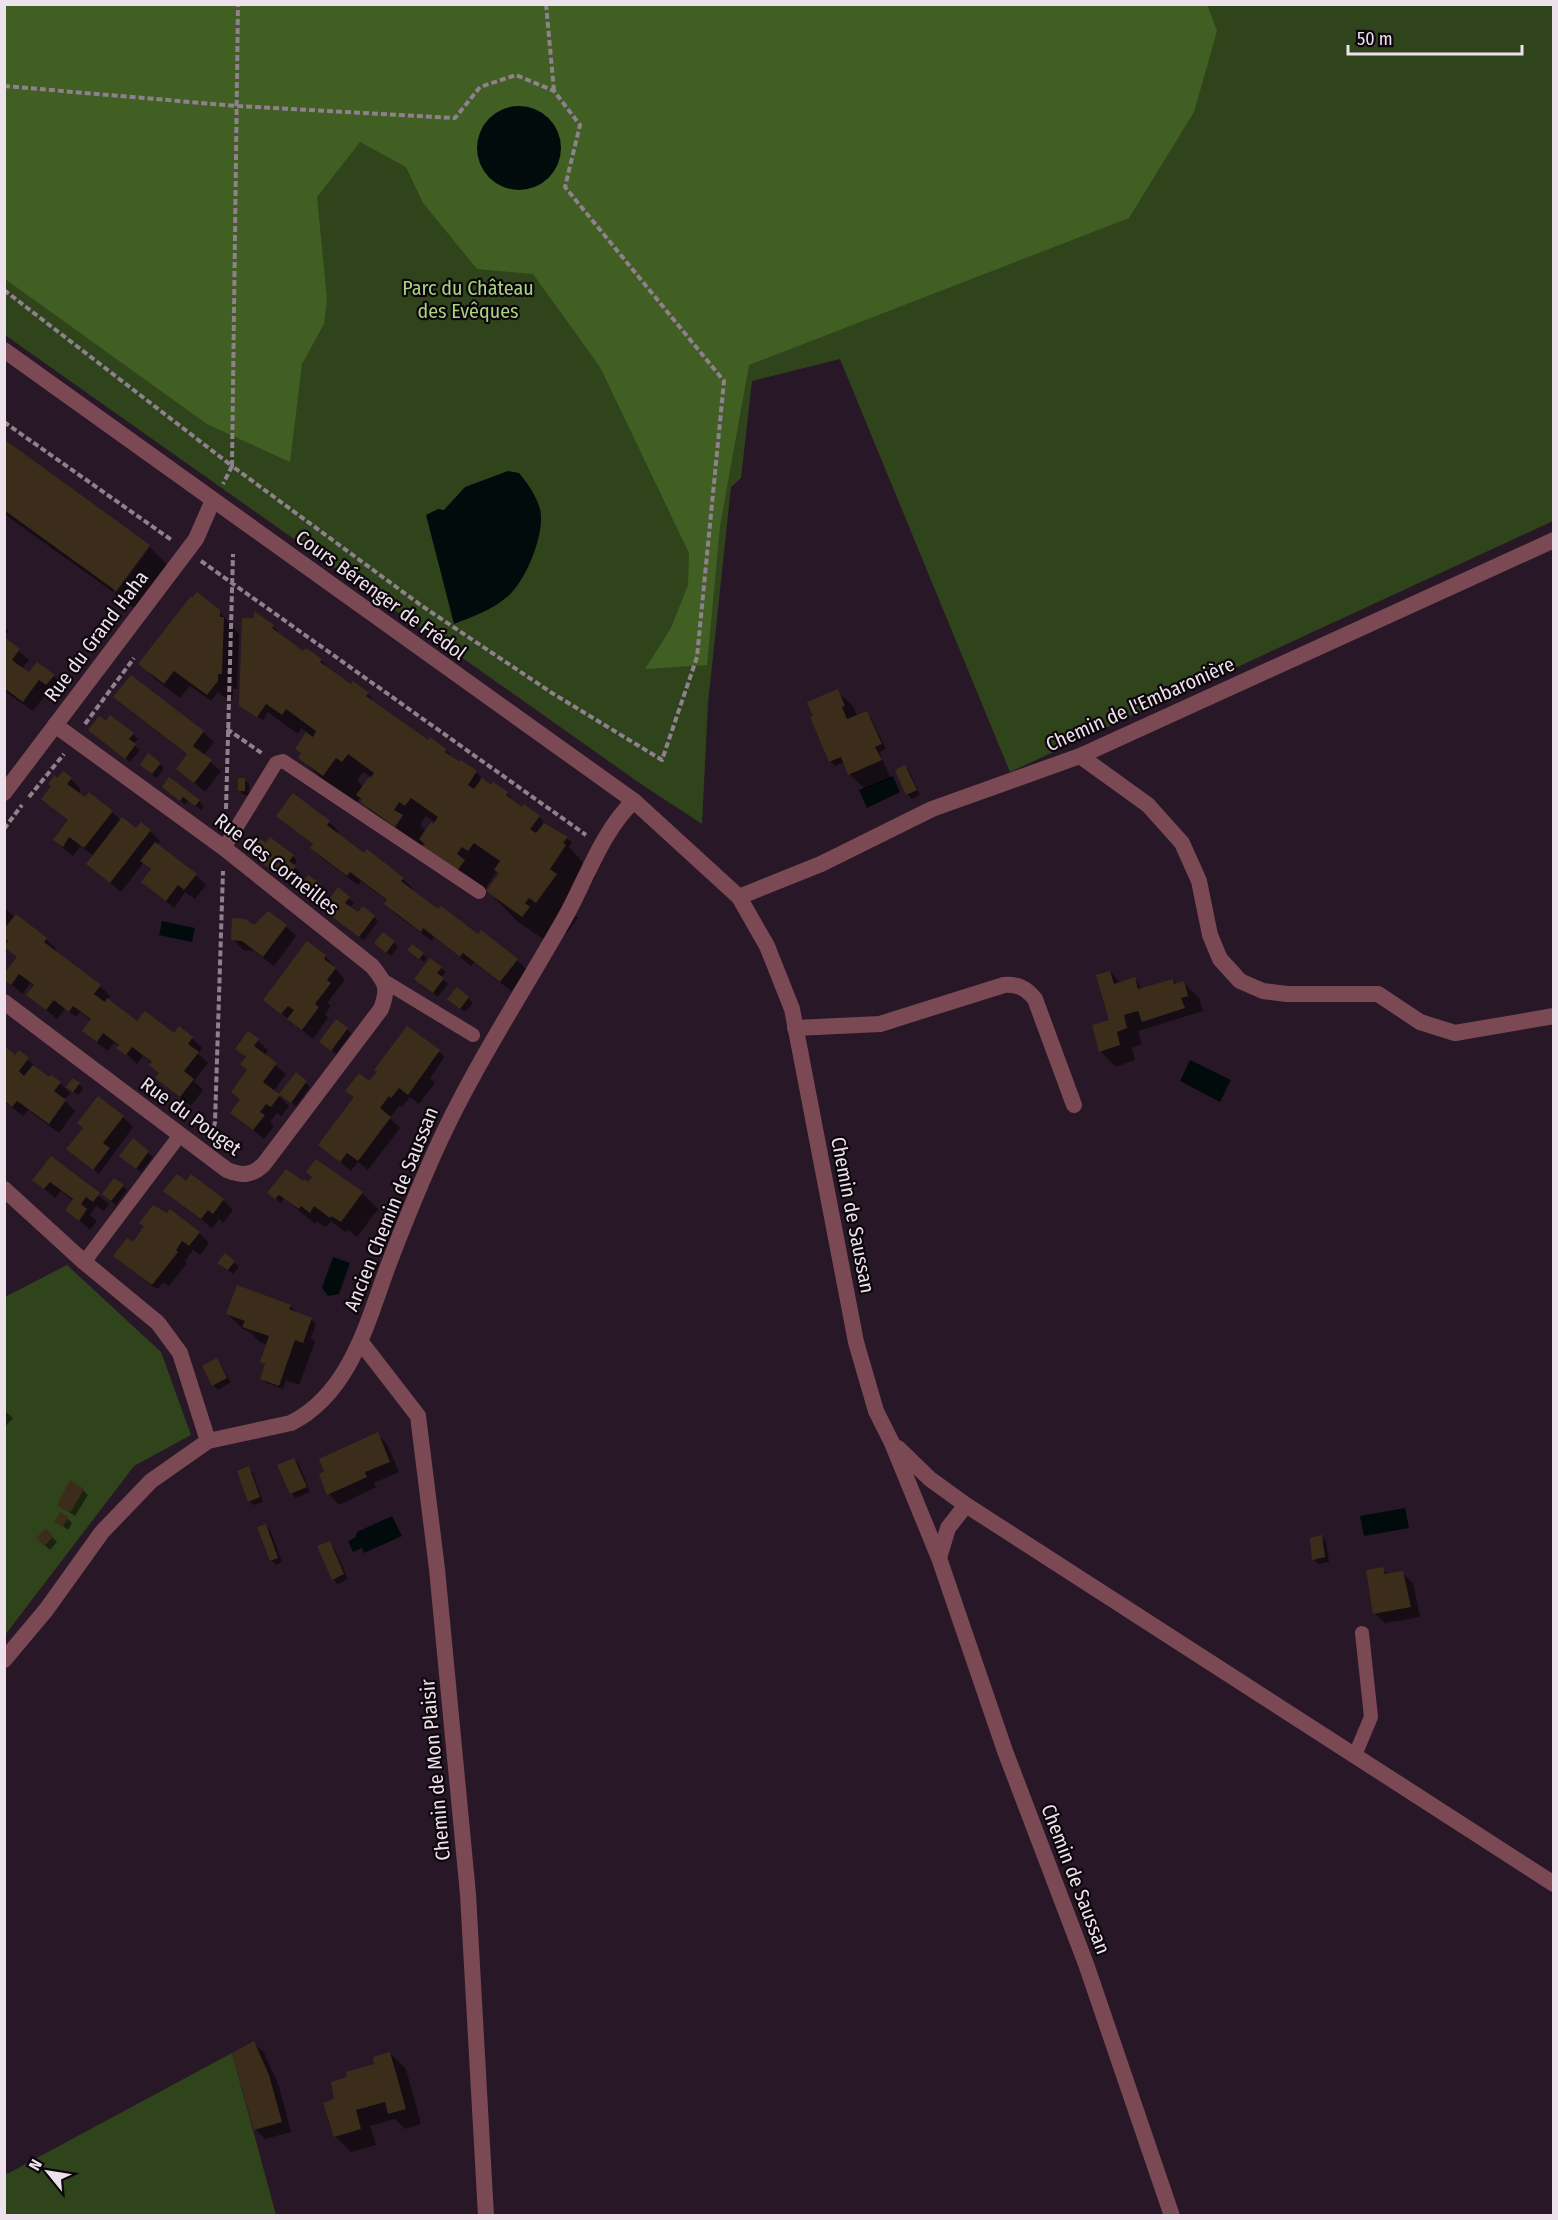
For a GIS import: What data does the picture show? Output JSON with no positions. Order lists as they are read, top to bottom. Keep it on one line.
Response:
{"streets":{"street":["Cours Bérenger de Frédol","Rue du Grand Haha","Chemin de l'Embaronière","Rue des Corneilles","Rue du Pouget","Ancien Chemin de Saussan","Chemin de Saussan","Chemin de Mon Plaisir"]},"crossings":[["Cours Bérenger de Frédol","Rue du Grand Haha"],["Cours Bérenger de Frédol","Ancien Chemin de Saussan"],["Cours Bérenger de Frédol","Chemin de Saussan"],["Rue du Grand Haha","Rue des Corneilles"],["Chemin de l'Embaronière","Chemin de Saussan"],["Rue des Corneilles","Rue du Pouget"],["Ancien Chemin de Saussan","Chemin de Mon Plaisir"]],"parks":["Parc du Château des Evêques"],"scale_bar":"50 m","north":"top left"}
